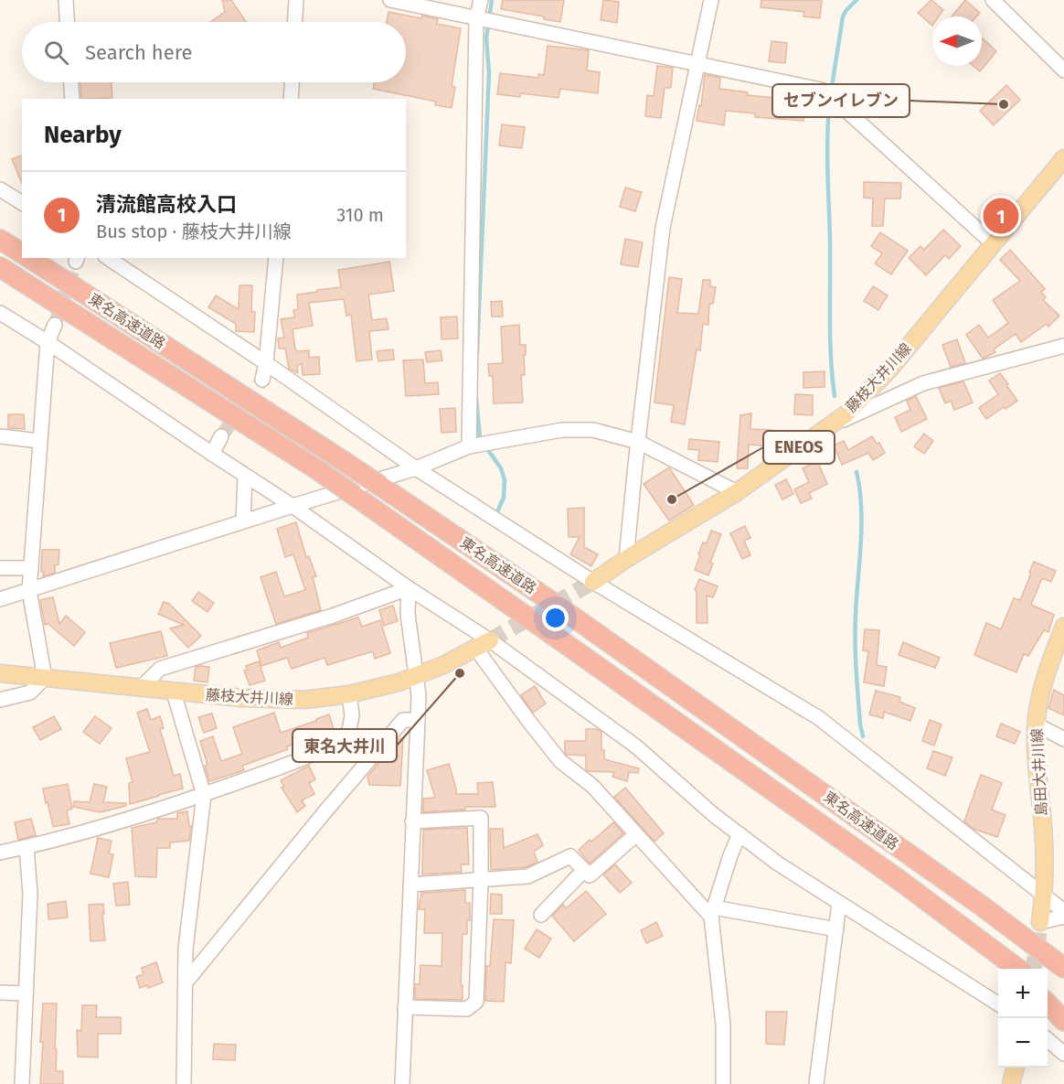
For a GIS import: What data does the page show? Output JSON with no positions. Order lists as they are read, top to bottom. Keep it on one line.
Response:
{"streets":{"highway":["東名高速道路"],"main road":["藤枝大井川線","島田大井川線"]},"places":["セブンイレブン","ENEOS","東名大井川"],"north":"left","page":{"search":"Search here","heading":"Nearby","list":[{"mark":"1","name":"清流館高校入口","note":"Bus stop · 藤枝大井川線","value":"310 m"}],"pins":"1","map_buttons":["+","−"]}}
